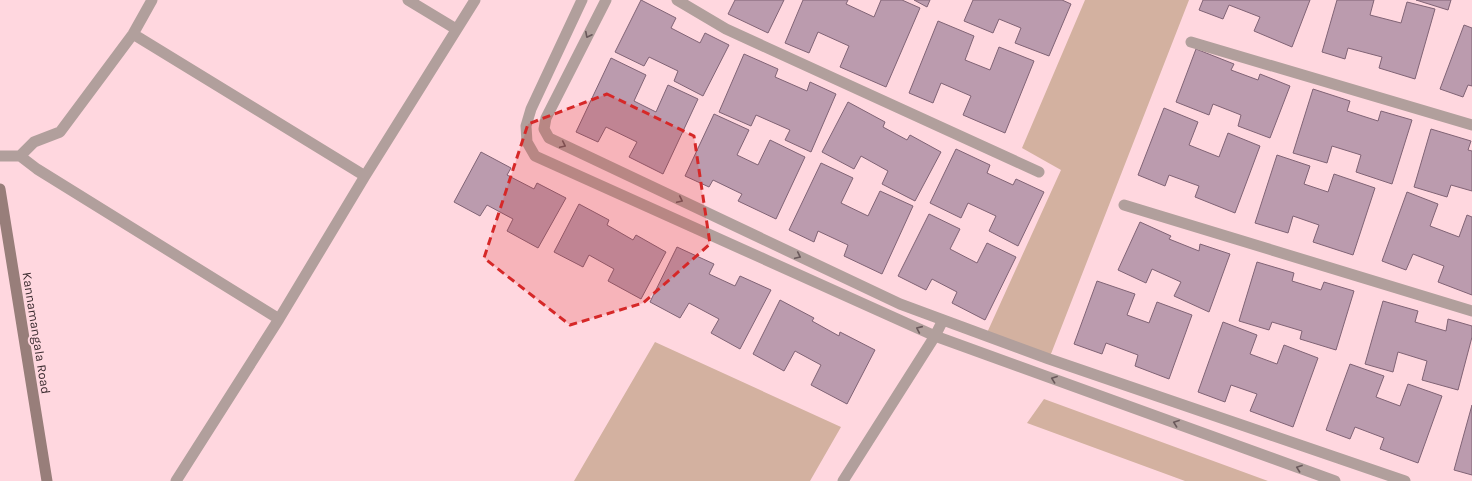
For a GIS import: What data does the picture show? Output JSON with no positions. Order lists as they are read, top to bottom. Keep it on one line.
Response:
{"streets":{"main road":["Kannamangala Road"]}}
